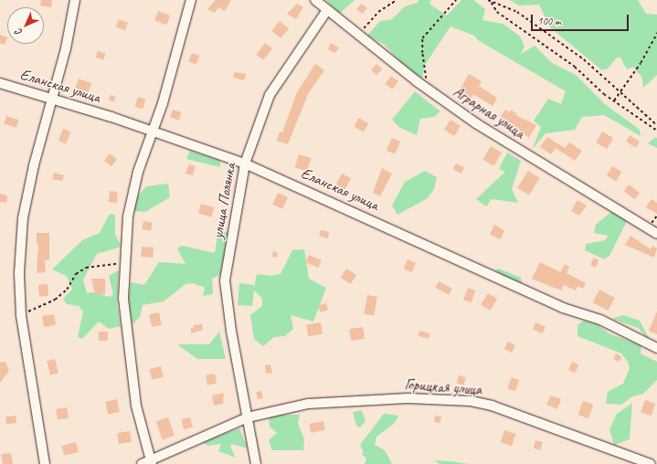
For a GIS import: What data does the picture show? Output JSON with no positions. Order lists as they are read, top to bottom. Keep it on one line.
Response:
{"streets":{"street":["Еланская улица","Аграрная улица","улица Полянка","Горицкая улица"]},"crossings":[["Еланская улица","улица Полянка"],["Аграрная улица","улица Полянка"],["улица Полянка","Горицкая улица"]],"scale_bar":"100 m","north":"bottom left"}
